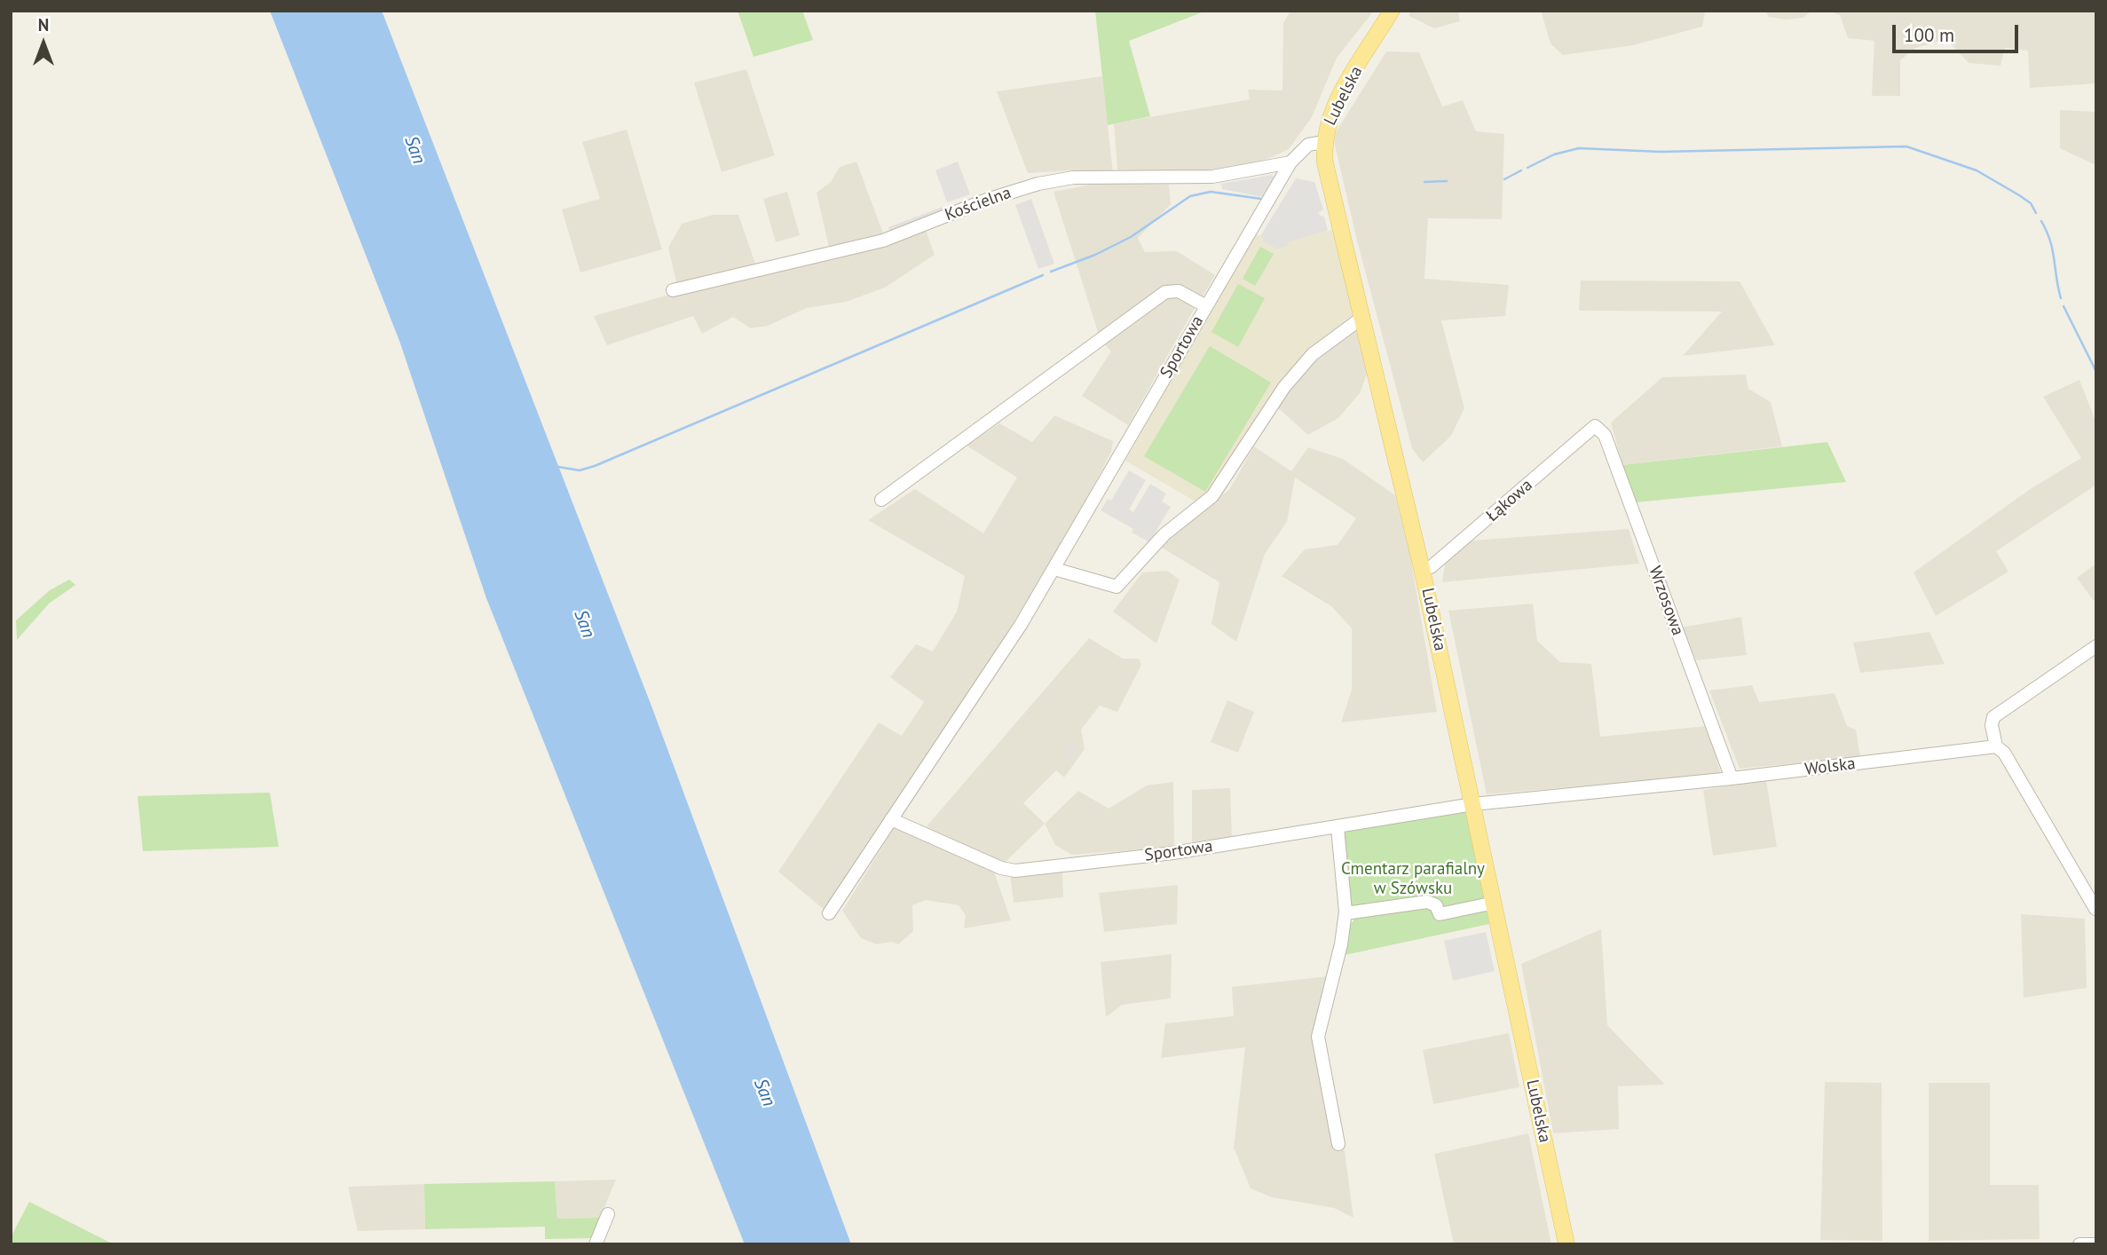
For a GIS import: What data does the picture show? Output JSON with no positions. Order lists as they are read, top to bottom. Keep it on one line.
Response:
{"streets":{"main road":["Lubelska"],"street":["Kościelna","Sportowa","Łąkowa","Wrzosowa","Wolska"]},"crossings":[["Lubelska","Sportowa"],["Lubelska","Łąkowa"],["Lubelska","Wolska"],["Kościelna","Sportowa"],["Sportowa","Wolska"],["Łąkowa","Wrzosowa"],["Wrzosowa","Wolska"]],"water":["San"],"parks":["Cmentarz parafialny w Szówsku"],"scale_bar":"100 m","north":"top"}
